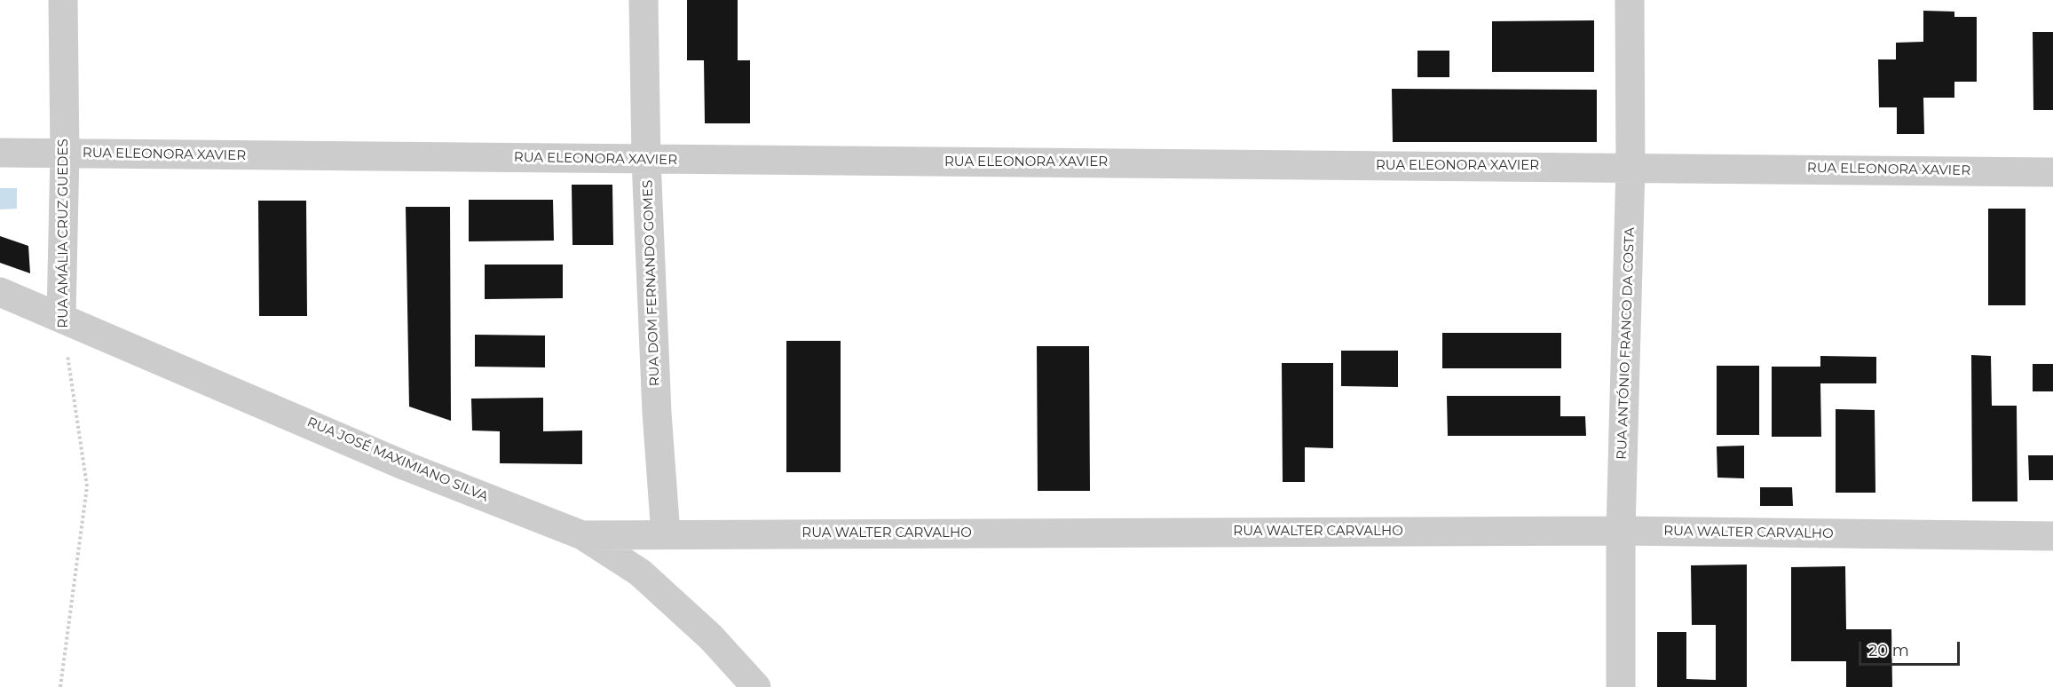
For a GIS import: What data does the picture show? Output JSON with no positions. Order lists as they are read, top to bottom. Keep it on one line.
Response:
{"streets":{"street":["RUA ELEONORA XAVIER","RUA AMÁLIA CRUZ GUEDES","RUA DOM FERNANDO GOMES","RUA ANTÓNIO FRANCO DA COSTA","RUA JOSÉ MAXIMIANO SILVA","RUA WALTER CARVALHO"]},"crossings":[["RUA ELEONORA XAVIER","RUA AMÁLIA CRUZ GUEDES"],["RUA ELEONORA XAVIER","RUA DOM FERNANDO GOMES"],["RUA ELEONORA XAVIER","RUA ANTÓNIO FRANCO DA COSTA"],["RUA AMÁLIA CRUZ GUEDES","RUA JOSÉ MAXIMIANO SILVA"],["RUA DOM FERNANDO GOMES","RUA WALTER CARVALHO"],["RUA ANTÓNIO FRANCO DA COSTA","RUA WALTER CARVALHO"],["RUA JOSÉ MAXIMIANO SILVA","RUA WALTER CARVALHO"]],"scale_bar":"20 m"}
